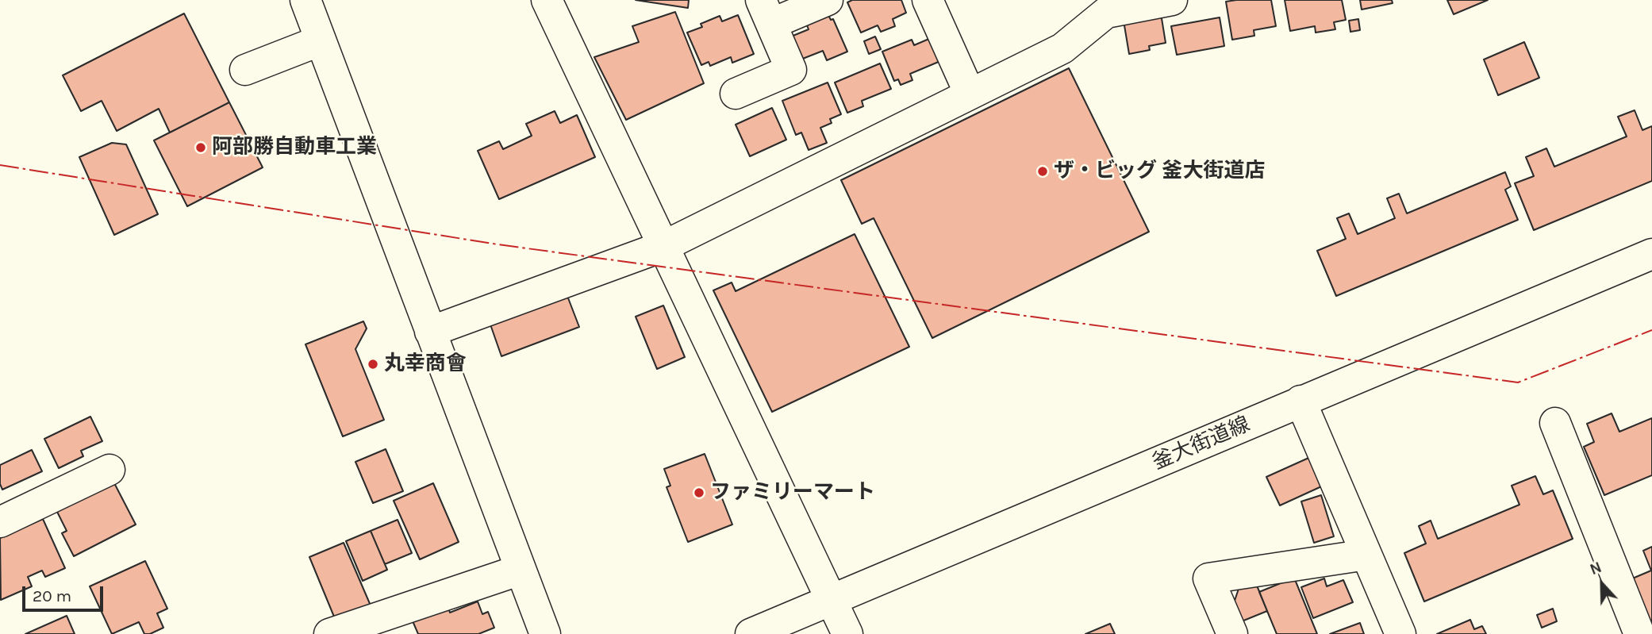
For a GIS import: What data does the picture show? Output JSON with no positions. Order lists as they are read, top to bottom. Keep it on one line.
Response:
{"streets":{"street":["釜大街道線"]},"places":["阿部勝自動車工業","ザ・ビッグ 釜大街道店","丸幸商會","ファミリーマート"],"scale_bar":"20 m","north":"top"}
